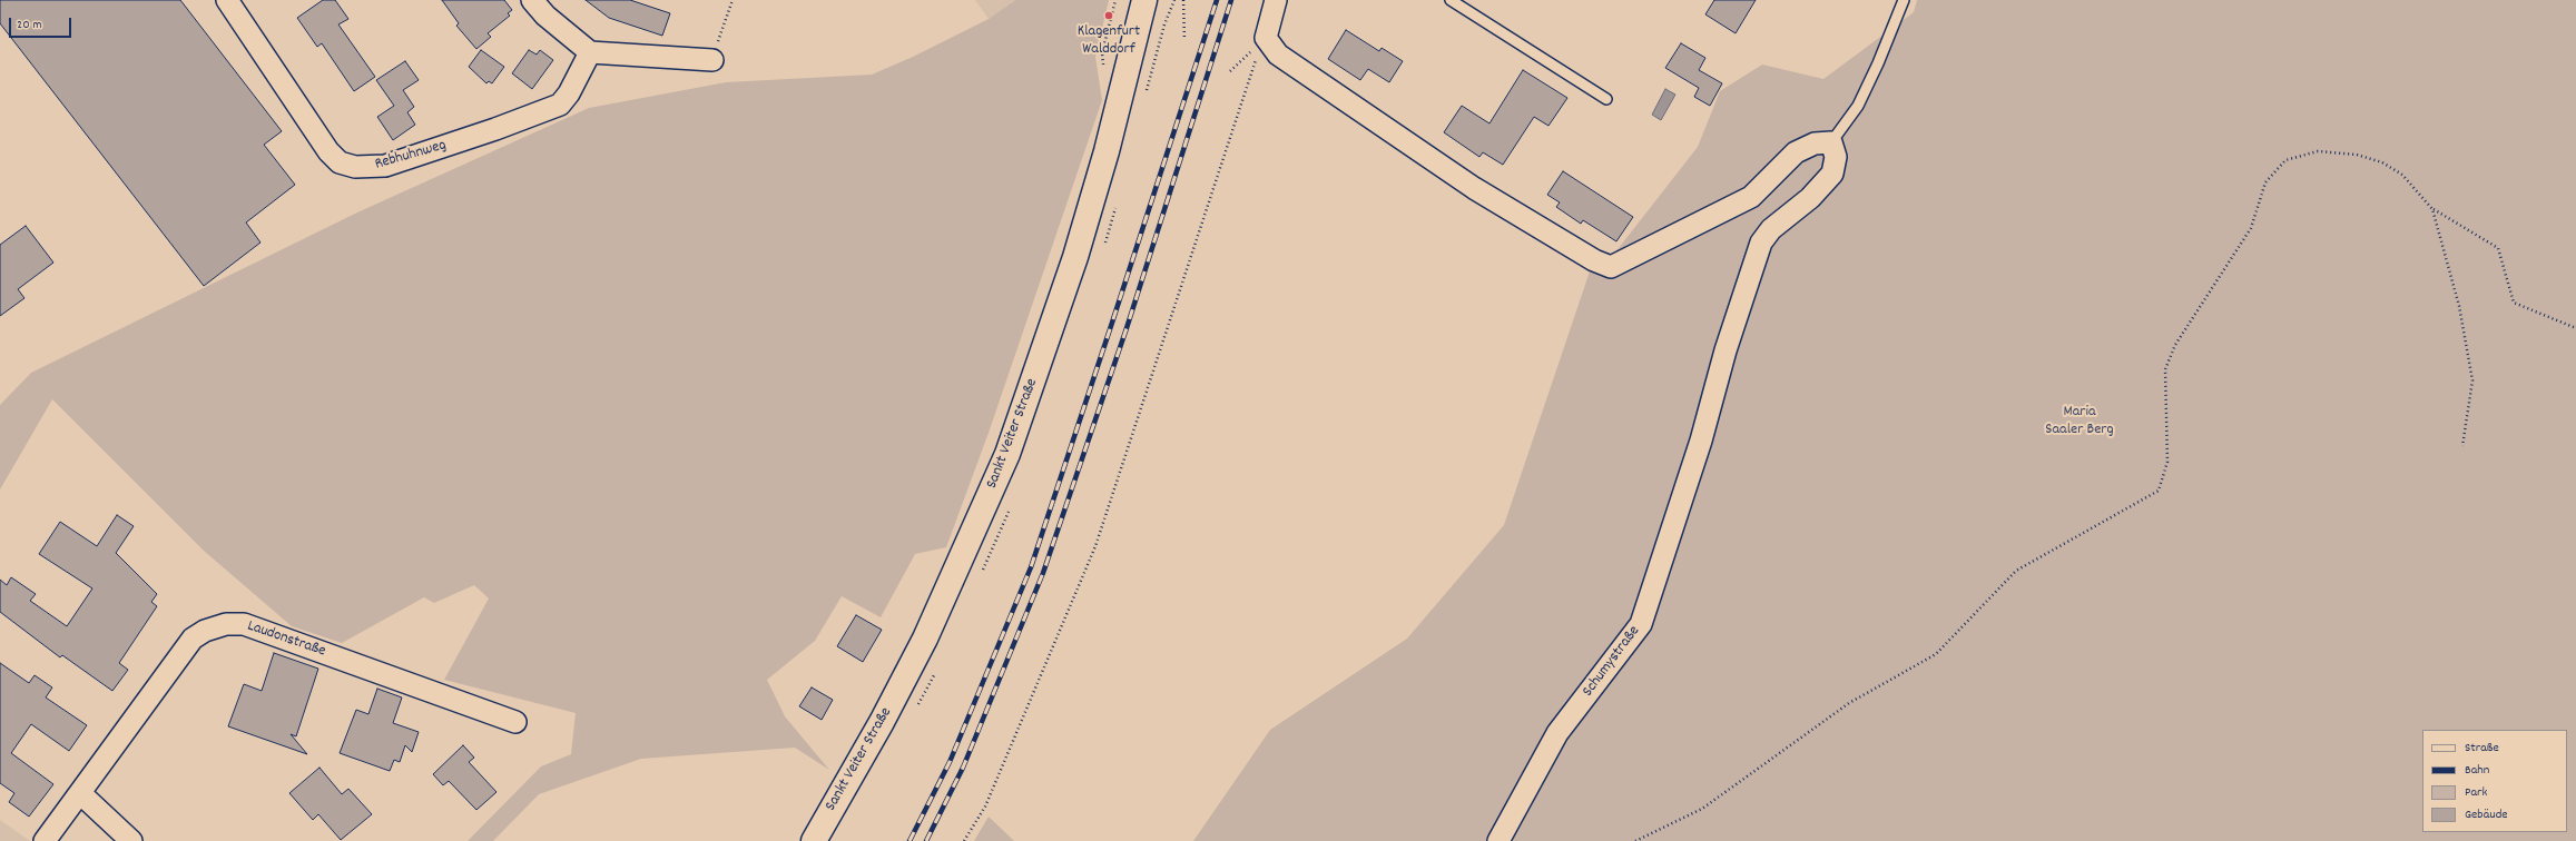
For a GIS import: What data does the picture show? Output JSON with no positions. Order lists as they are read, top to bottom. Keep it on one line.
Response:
{"streets":{"main road":["Sankt Veiter Straße"],"street":["Rebhuhnweg","Laudonstraße","Schumystraße"]},"parks":["Maria Saaler Berg"],"places":["Klagenfurt Walddorf"],"legend":["Straße","Bahn","Park","Gebäude"],"scale_bar":"20 m"}
